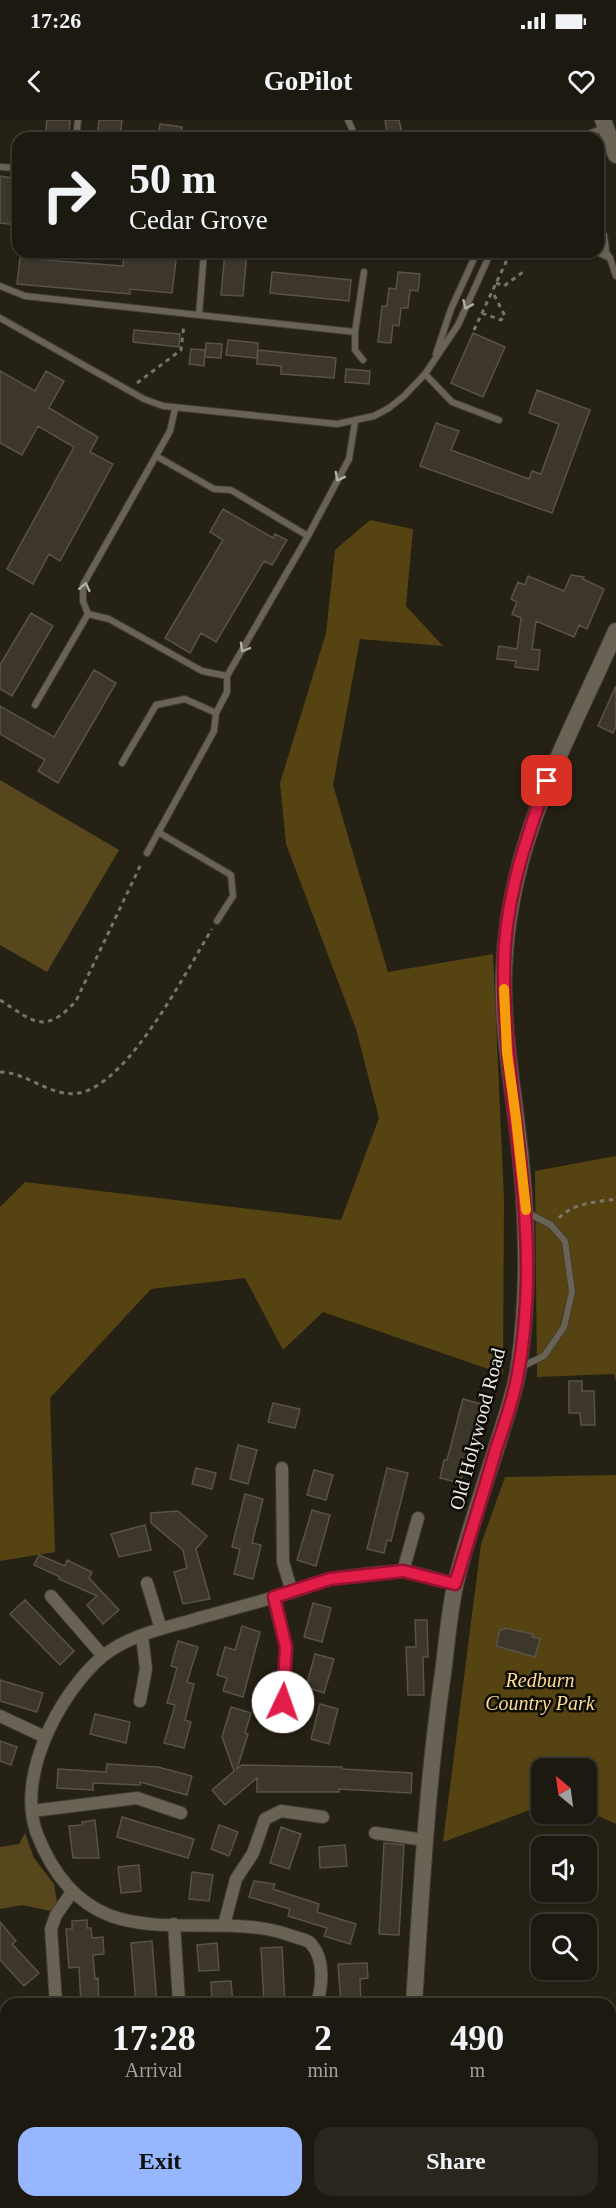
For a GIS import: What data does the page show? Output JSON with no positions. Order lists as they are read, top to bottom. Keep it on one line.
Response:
{"streets":{"street":["Old Holywood Road"]},"parks":["Redburn Country Park"],"north":"top left","page":{"status":"17:26","header":"GoPilot","turn":["50 m","Cedar Grove"],"eta":["17:28","Arrival","2","min","490","m"],"buttons":["Exit","Share"]}}
